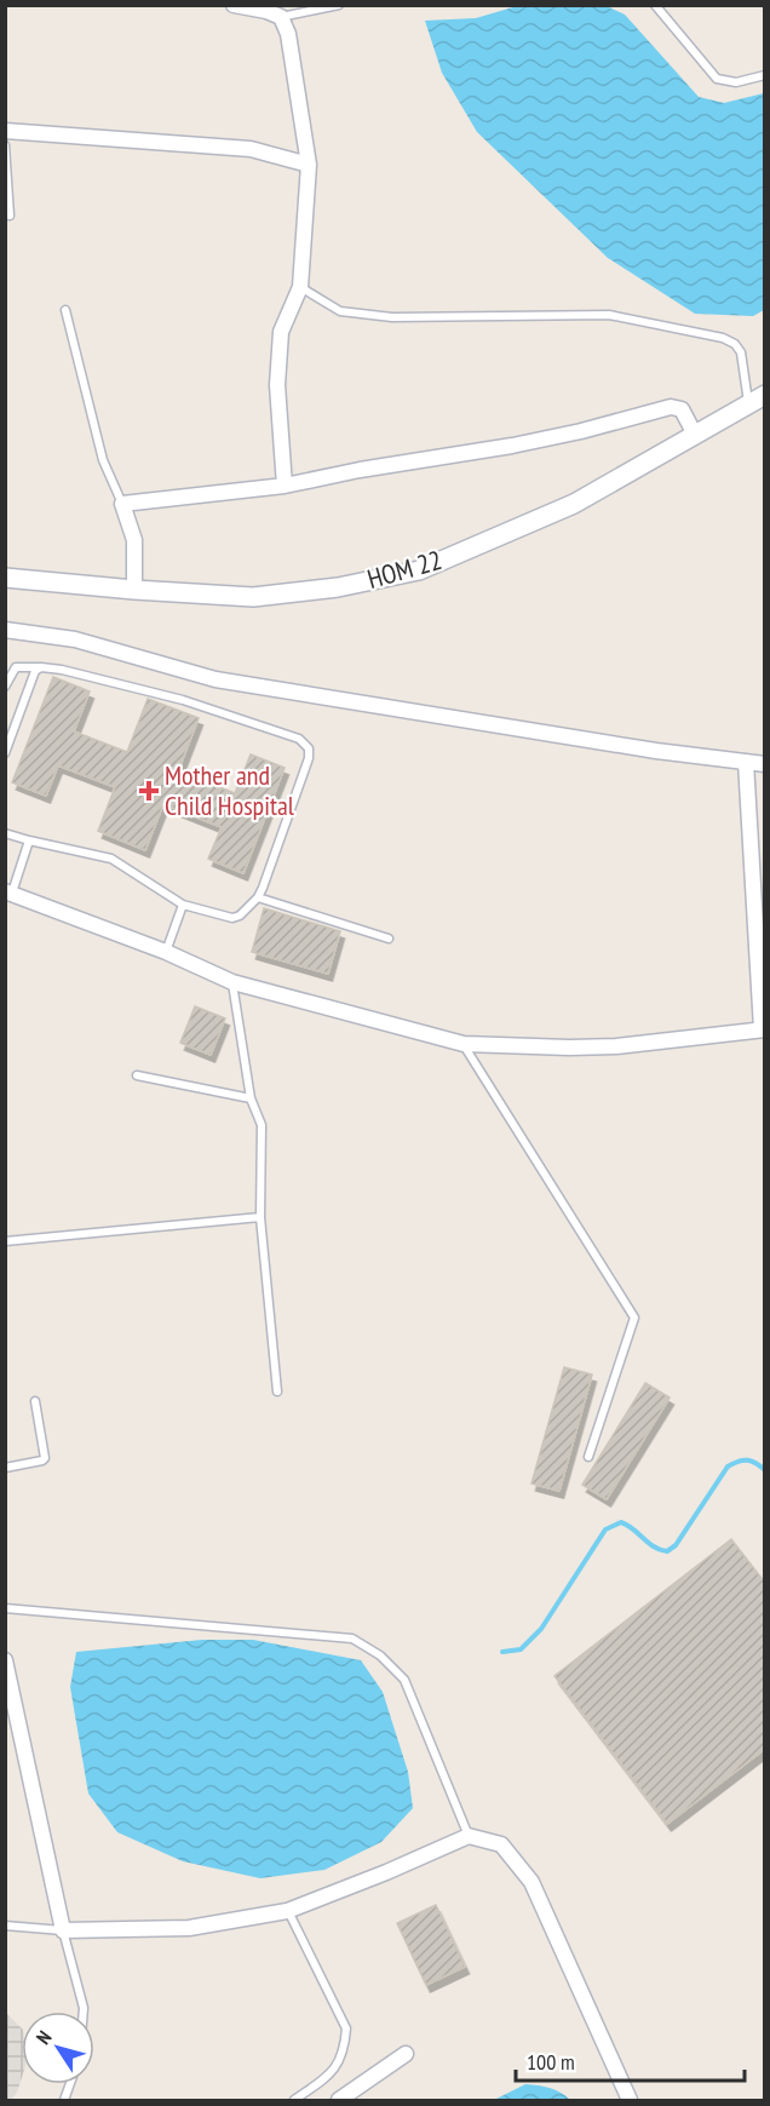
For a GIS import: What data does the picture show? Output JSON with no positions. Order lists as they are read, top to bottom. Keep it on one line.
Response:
{"streets":{"street":["HOM 22"]},"places":{"health":["Mother and Child Hospital"]},"scale_bar":"100 m","north":"top left"}
